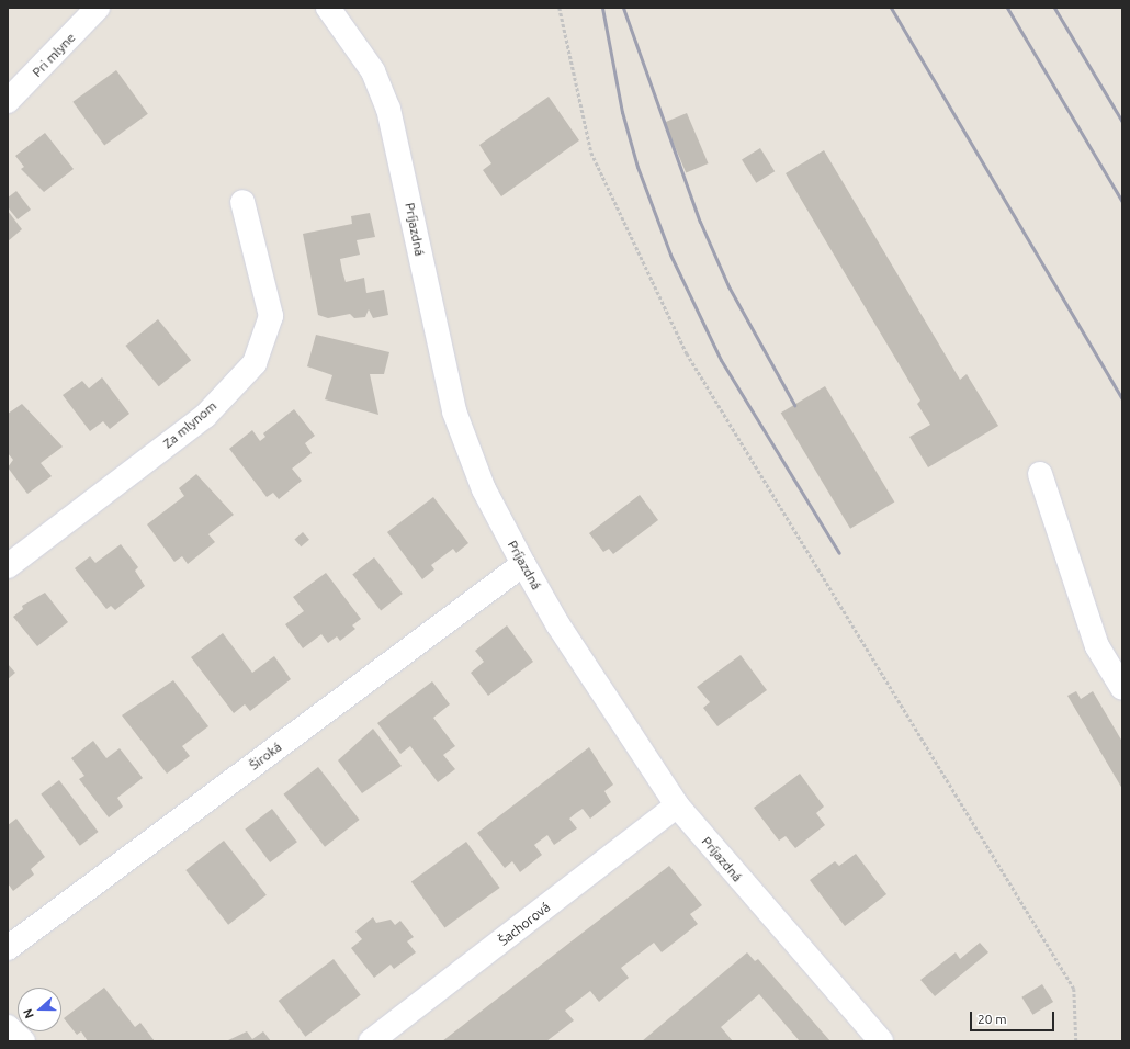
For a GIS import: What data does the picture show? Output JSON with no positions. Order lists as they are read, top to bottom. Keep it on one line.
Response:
{"streets":{"street":["Pri mlyne","Príjazdná","Za mlynom","Široká","Šachorová"]},"crossings":[["Príjazdná","Široká"],["Príjazdná","Šachorová"]],"scale_bar":"20 m","north":"left"}
